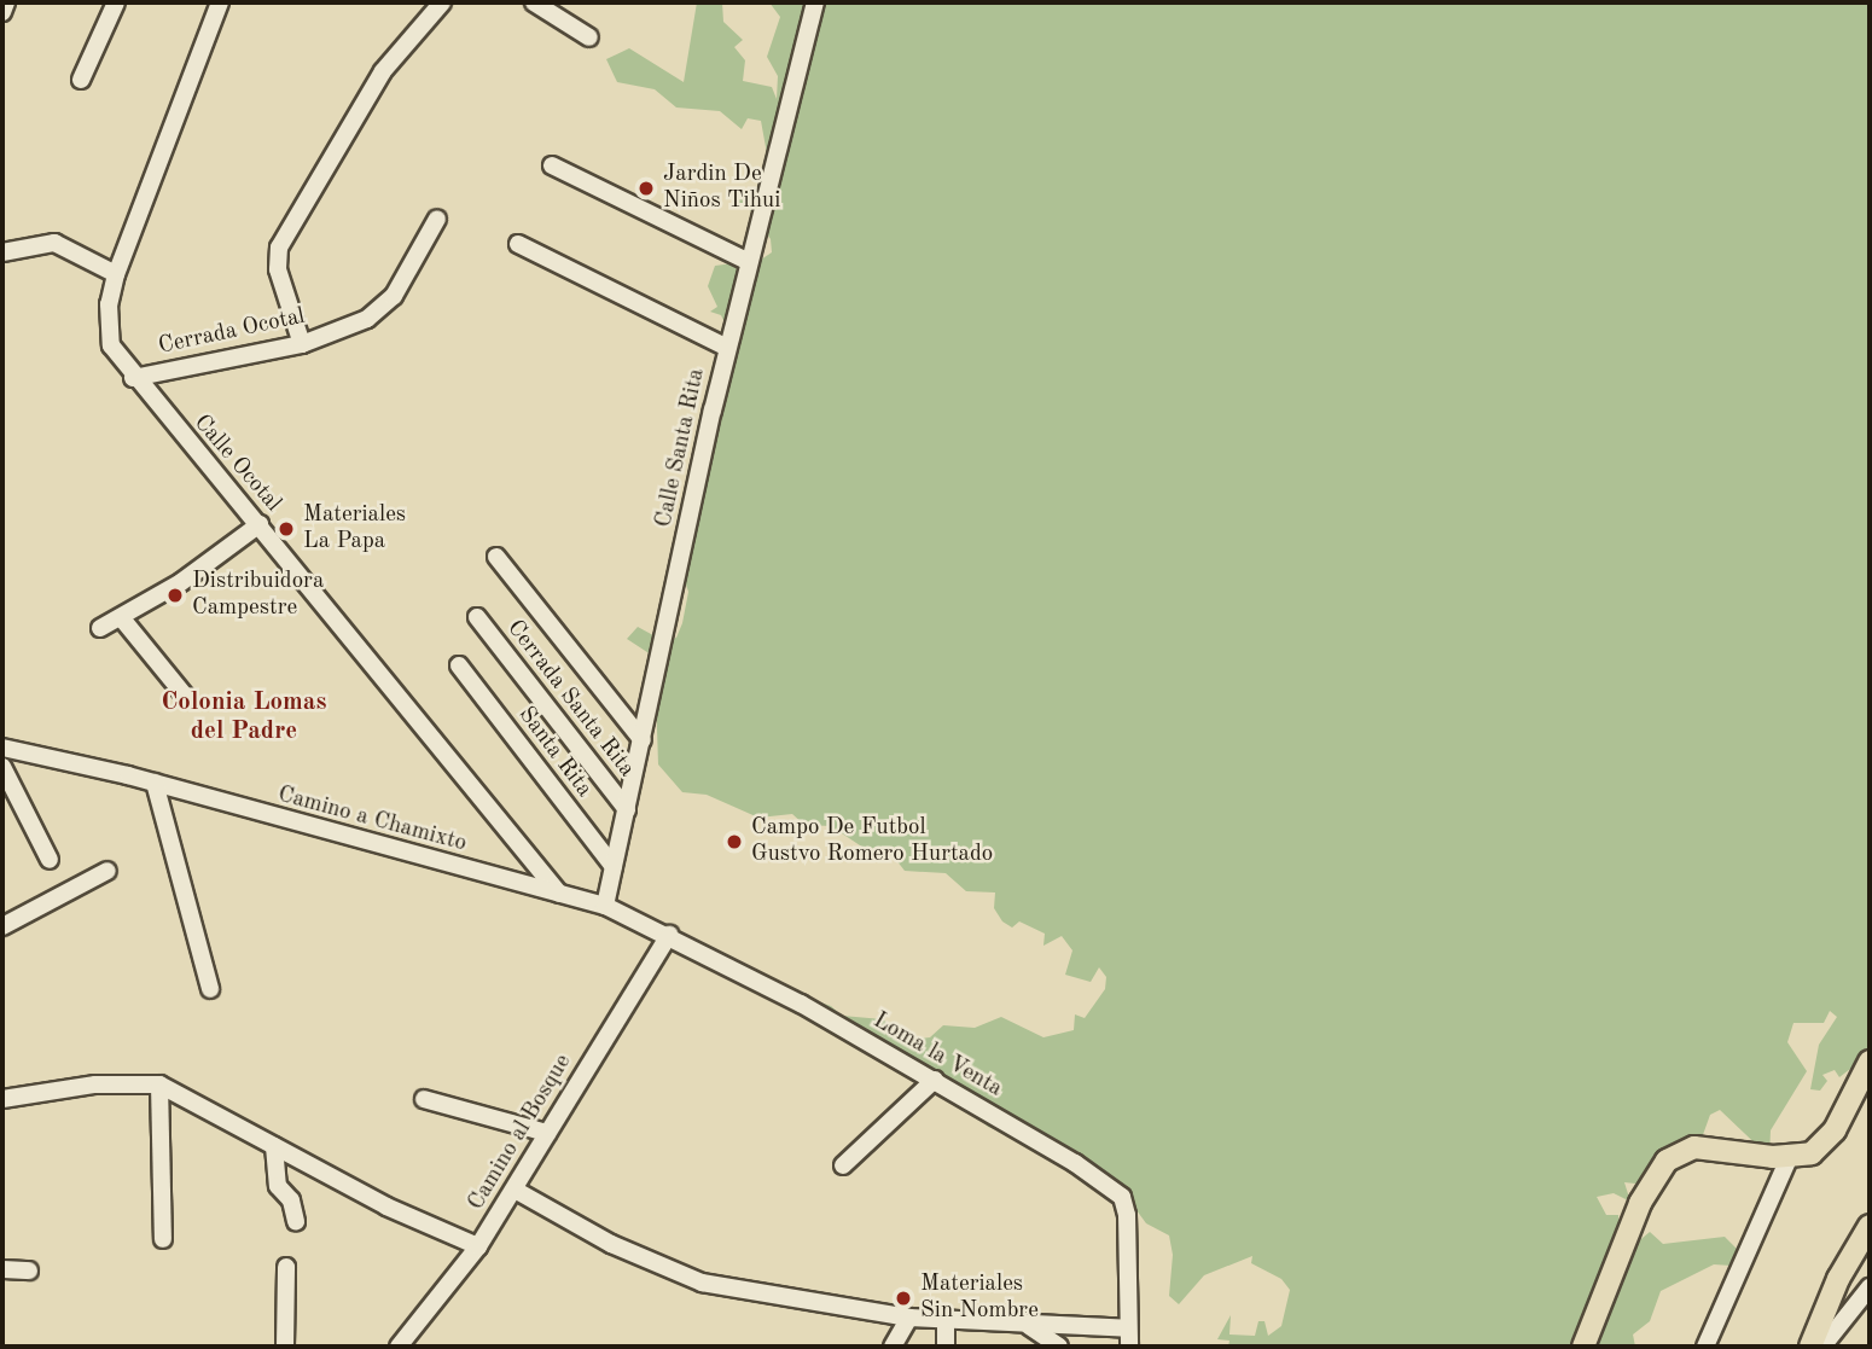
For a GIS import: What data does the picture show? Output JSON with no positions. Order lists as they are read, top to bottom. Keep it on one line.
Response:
{"streets":{"street":["Cerrada Ocotal","Calle Santa Rita","Calle Ocotal","Cerrada Santa Rita","Santa Rita","Camino a Chamixto","Loma la Venta","Camino al Bosque"]},"crossings":[["Cerrada Ocotal","Calle Ocotal"],["Calle Santa Rita","Cerrada Santa Rita"],["Calle Santa Rita","Santa Rita"],["Calle Santa Rita","Camino a Chamixto"],["Calle Santa Rita","Loma la Venta"],["Calle Ocotal","Camino a Chamixto"],["Camino a Chamixto","Loma la Venta"],["Loma la Venta","Camino al Bosque"]],"districts":["Colonia Lomas del Padre"],"places":["Jardin De Niños Tihui","Materiales La Papa","Distribuidora Campestre","Campo De Futbol Gustvo Romero Hurtado","Materiales Sin Nombre"]}
